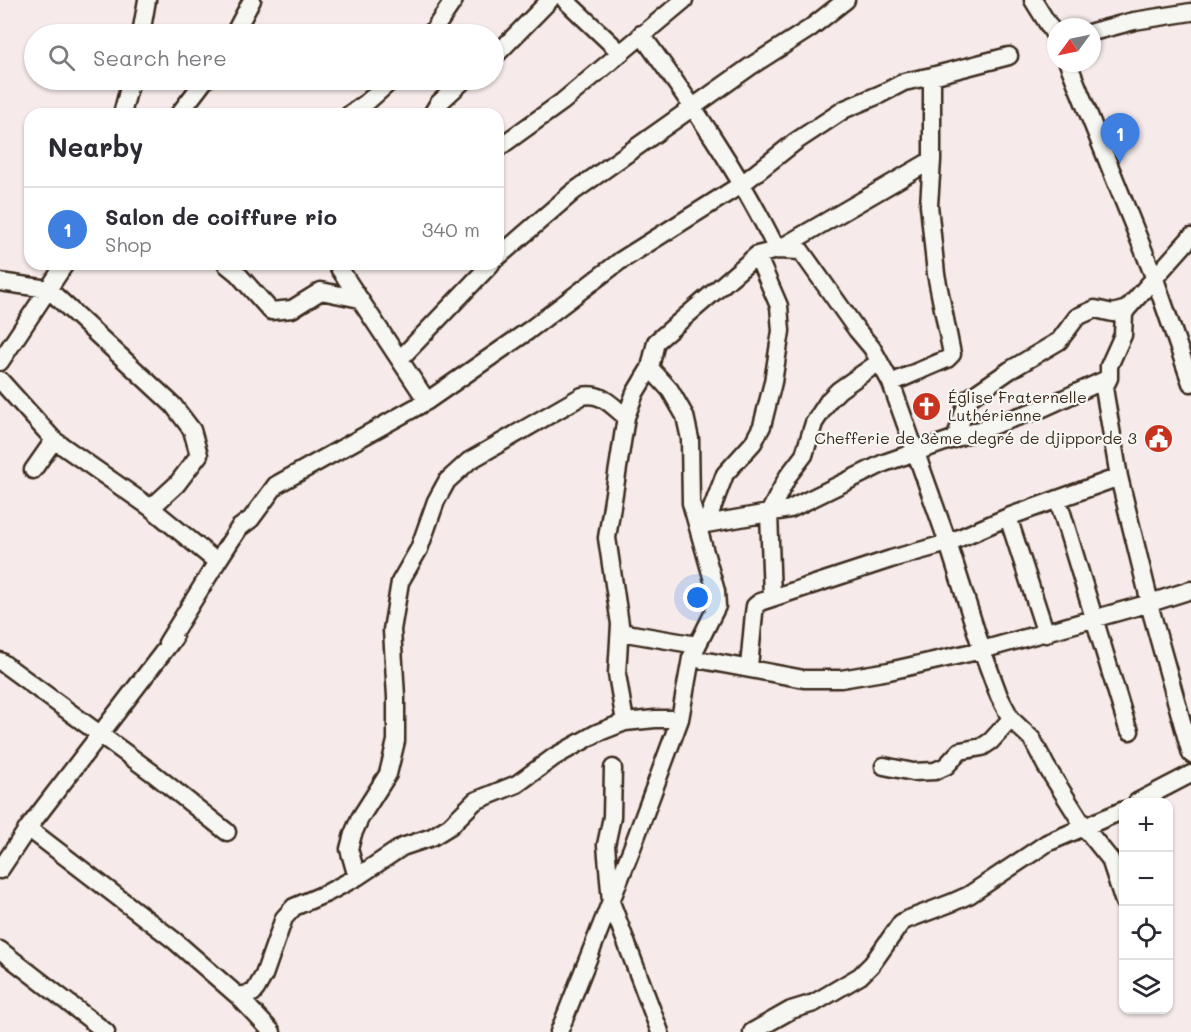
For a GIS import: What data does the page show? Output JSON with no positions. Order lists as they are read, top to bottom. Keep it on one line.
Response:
{"places":{"church":["Église Fraternelle Luthérienne"],"public building":["Chefferie de 3ème degré de djipporde 3"]},"north":"bottom left","page":{"search":"Search here","heading":"Nearby","pins":"1","list":[{"mark":"1","name":"Salon de coiffure rio","note":"Shop","value":"340 m"}],"map_buttons":["+","−"]}}
